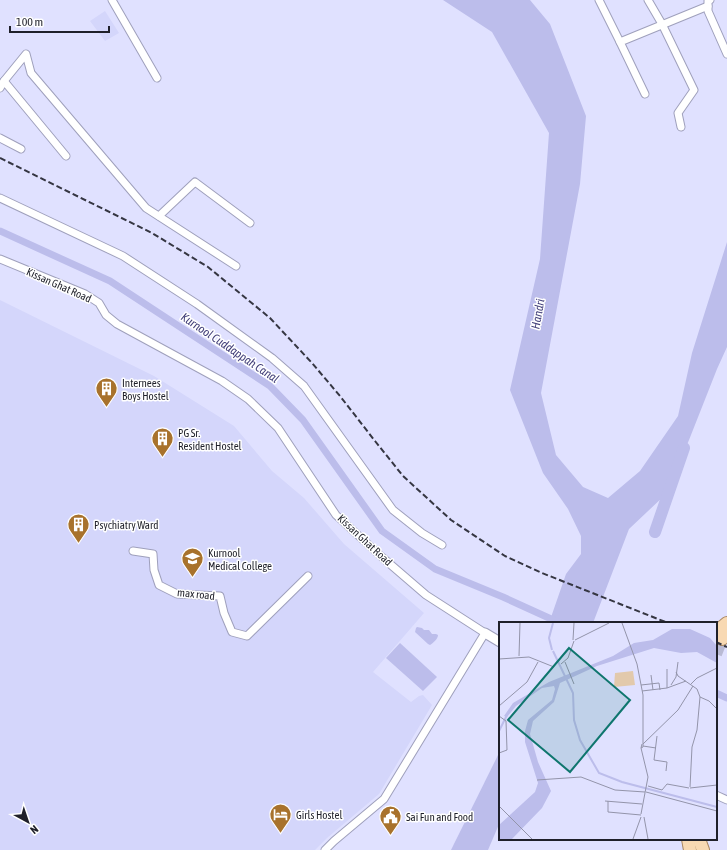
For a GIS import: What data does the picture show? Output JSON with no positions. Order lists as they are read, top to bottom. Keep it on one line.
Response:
{"streets":{"street":["Kissan Ghat Road","max road"]},"water":["Handri","Kurnool Cuddappah Canal"],"places":{"building":["Internees Boys Hostel","PG Sr. Resident Hostel","Psychiatry Ward"],"school or university":["Kurnool Medical College"],"hotel":["Girls Hostel"],"public building":["Sai Fun and Food"]},"scale_bar":"100 m","north":"bottom right"}
